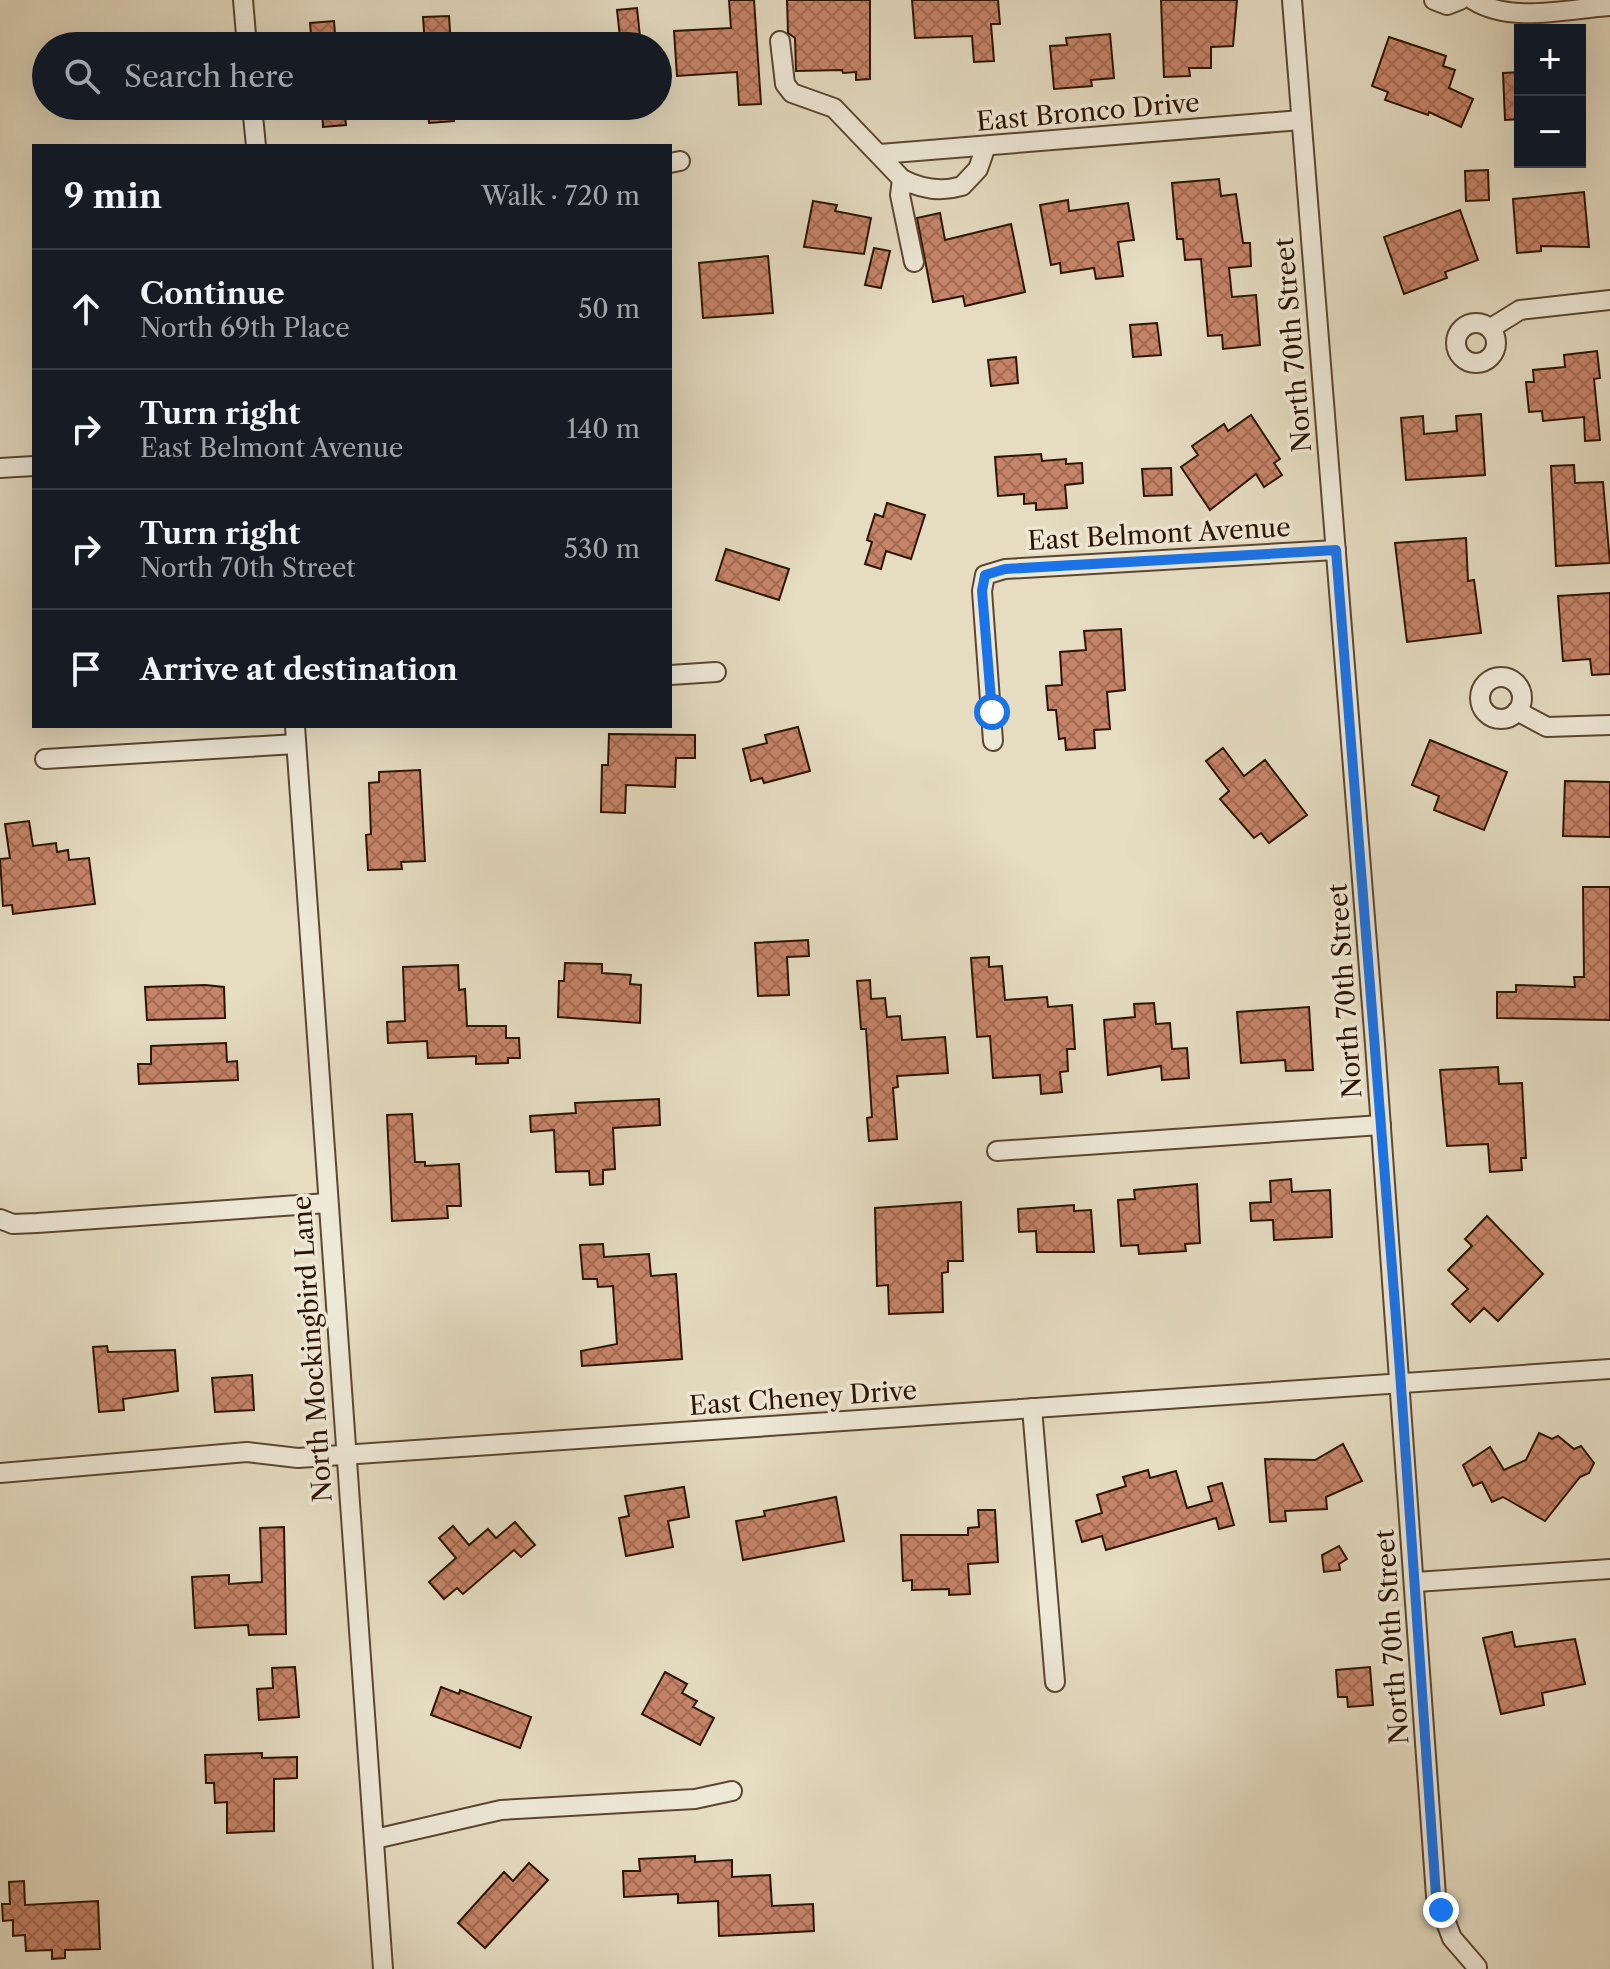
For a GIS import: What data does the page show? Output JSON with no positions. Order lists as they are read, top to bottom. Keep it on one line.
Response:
{"streets":{"street":["East Bronco Drive","North 70th Street","East Belmont Avenue","North Mockingbird Lane","East Cheney Drive"]},"crossings":[["East Bronco Drive","North 70th Street"],["North 70th Street","East Belmont Avenue"],["North 70th Street","East Cheney Drive"],["North Mockingbird Lane","East Cheney Drive"]],"page":{"map_buttons":["+","−"],"search":"Search here","heading":["9 min","Walk · 720 m"],"list":[["Continue","North 69th Place","50 m"],["Turn right","East Belmont Avenue","140 m"],["Turn right","North 70th Street","530 m"],"Arrive at destination"]}}
